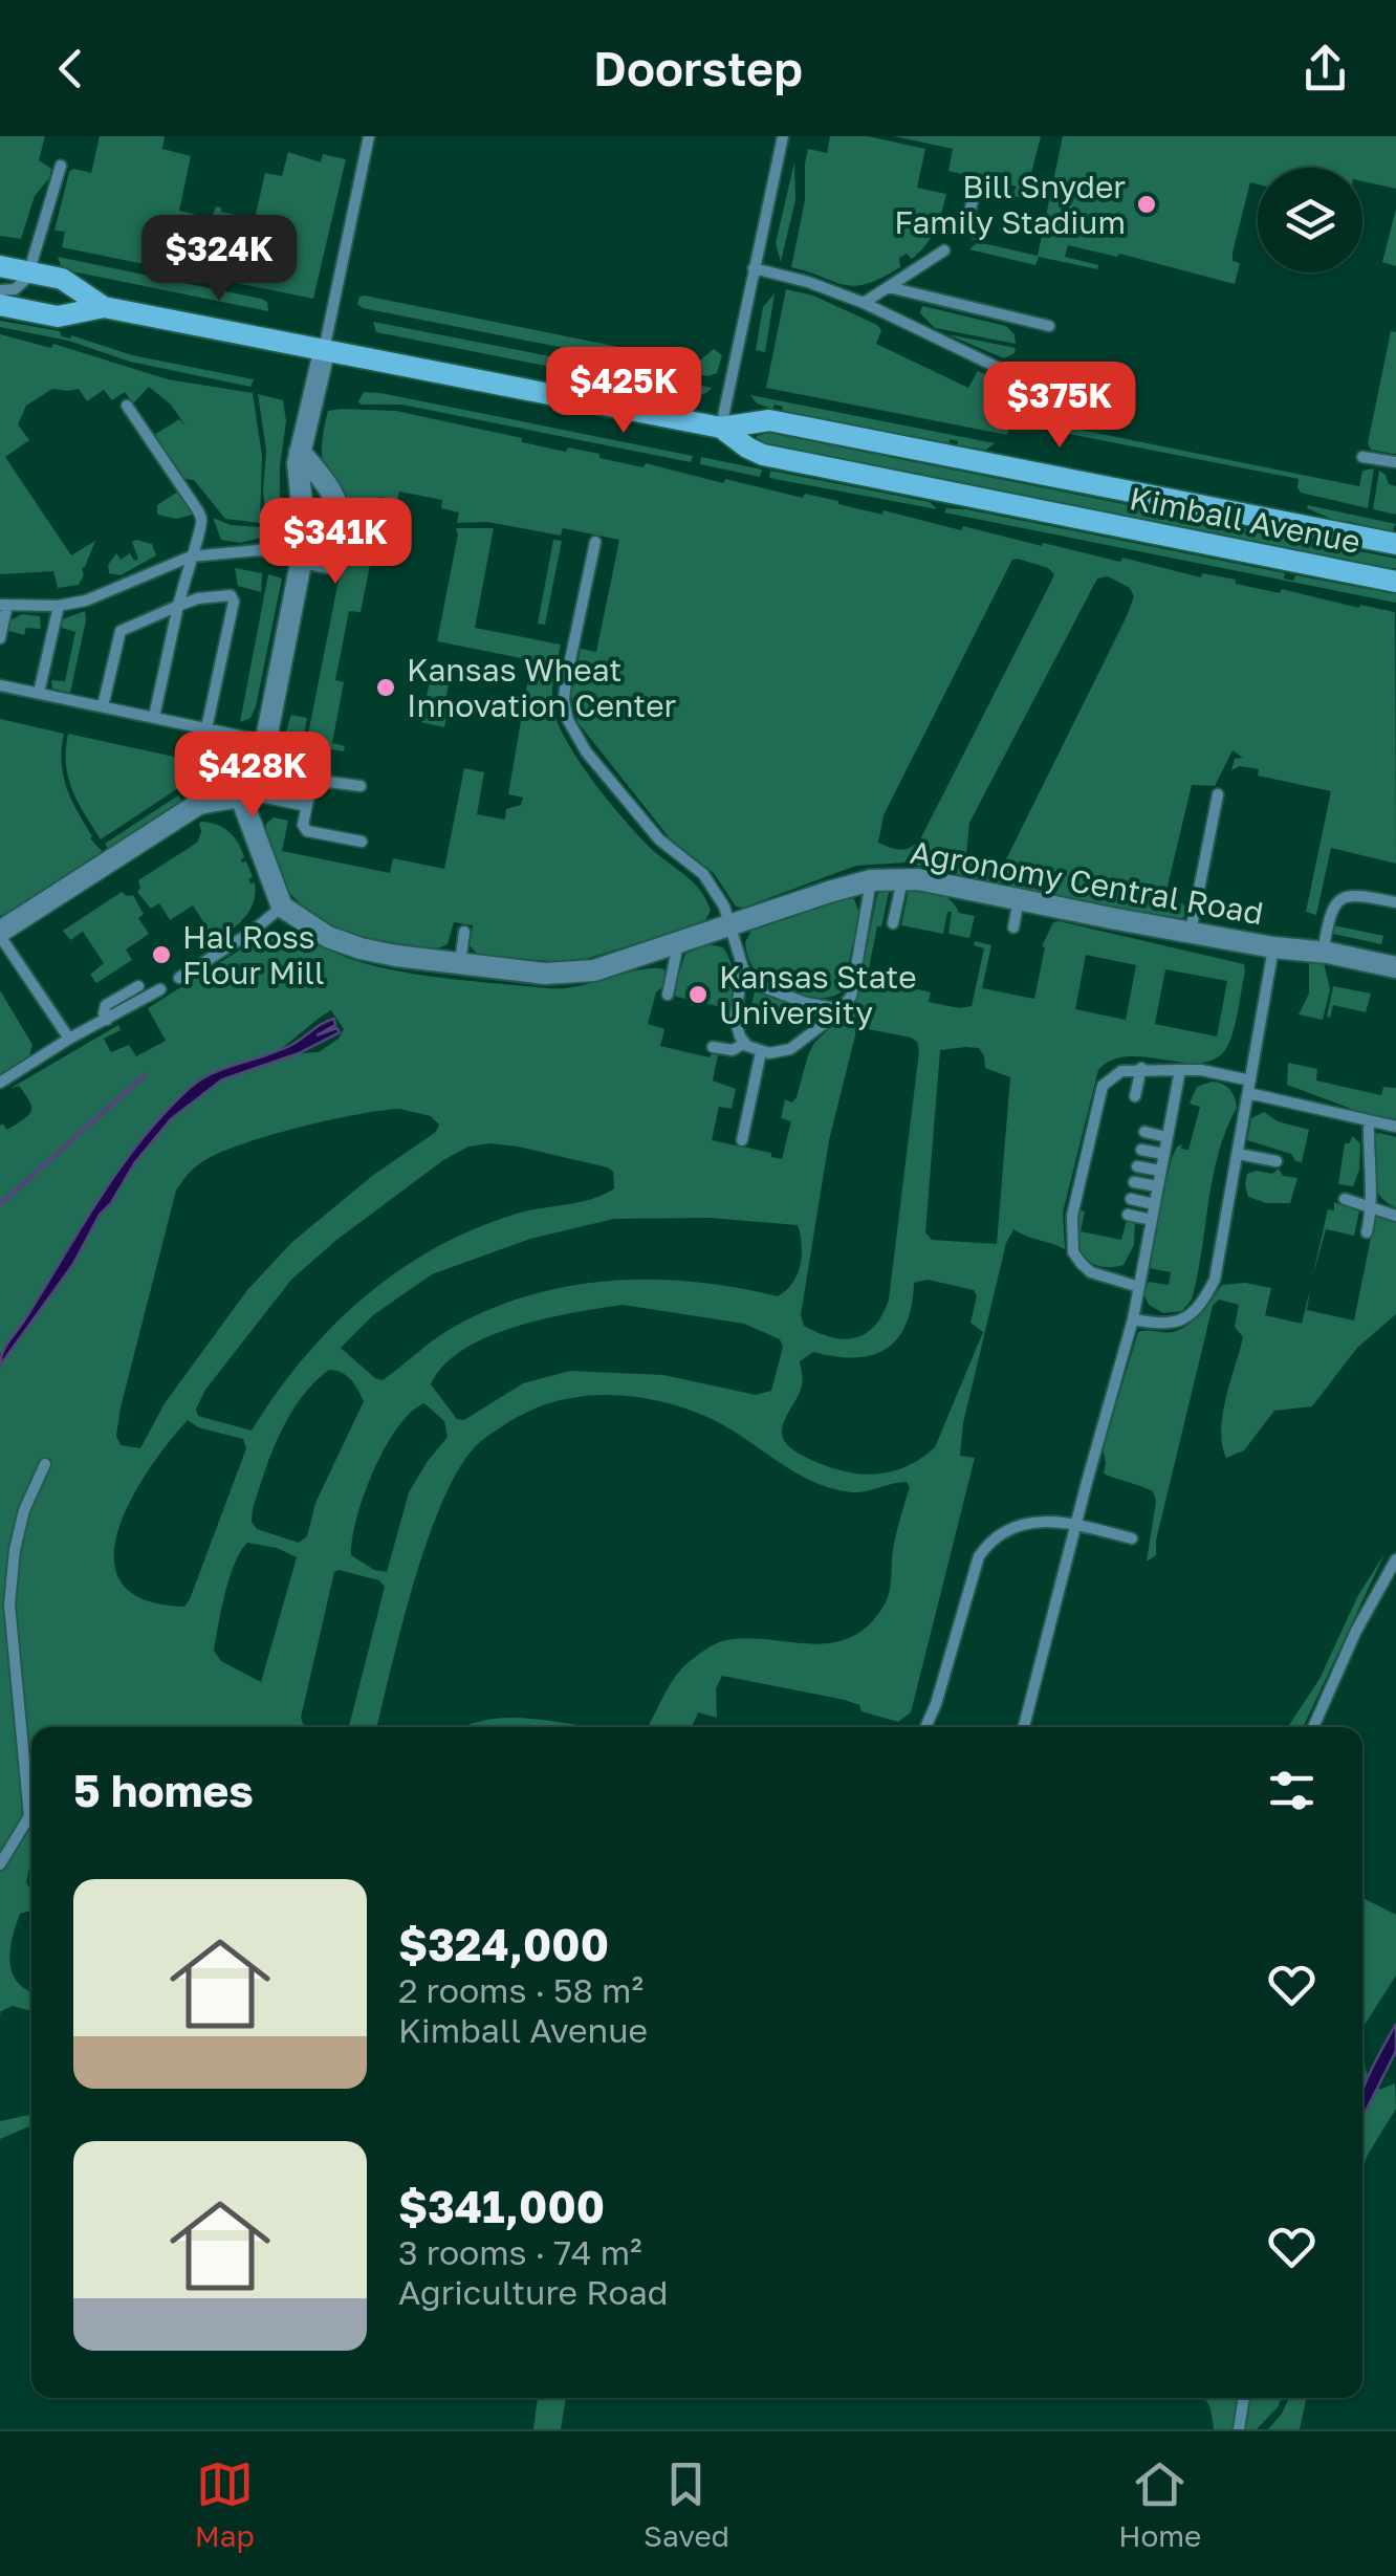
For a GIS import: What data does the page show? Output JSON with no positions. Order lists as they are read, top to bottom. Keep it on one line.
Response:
{"streets":{"main road":["Kimball Avenue"],"street":["Agronomy Central Road"]},"places":["Bill Snyder Family Stadium","Kansas Wheat Innovation Center","Hal Ross Flour Mill","Kansas State University"],"page":{"header":"Doorstep","price":["$324K","$425K","$375K","$341K","$428K"],"heading":"5 homes","list":[{"name":"$324,000","note":"2 rooms · 58 m² · Kimball Avenue"},{"name":"$341,000","note":"3 rooms · 74 m² · Agriculture Road"}],"tabs":["Map","Saved","Home"]}}
